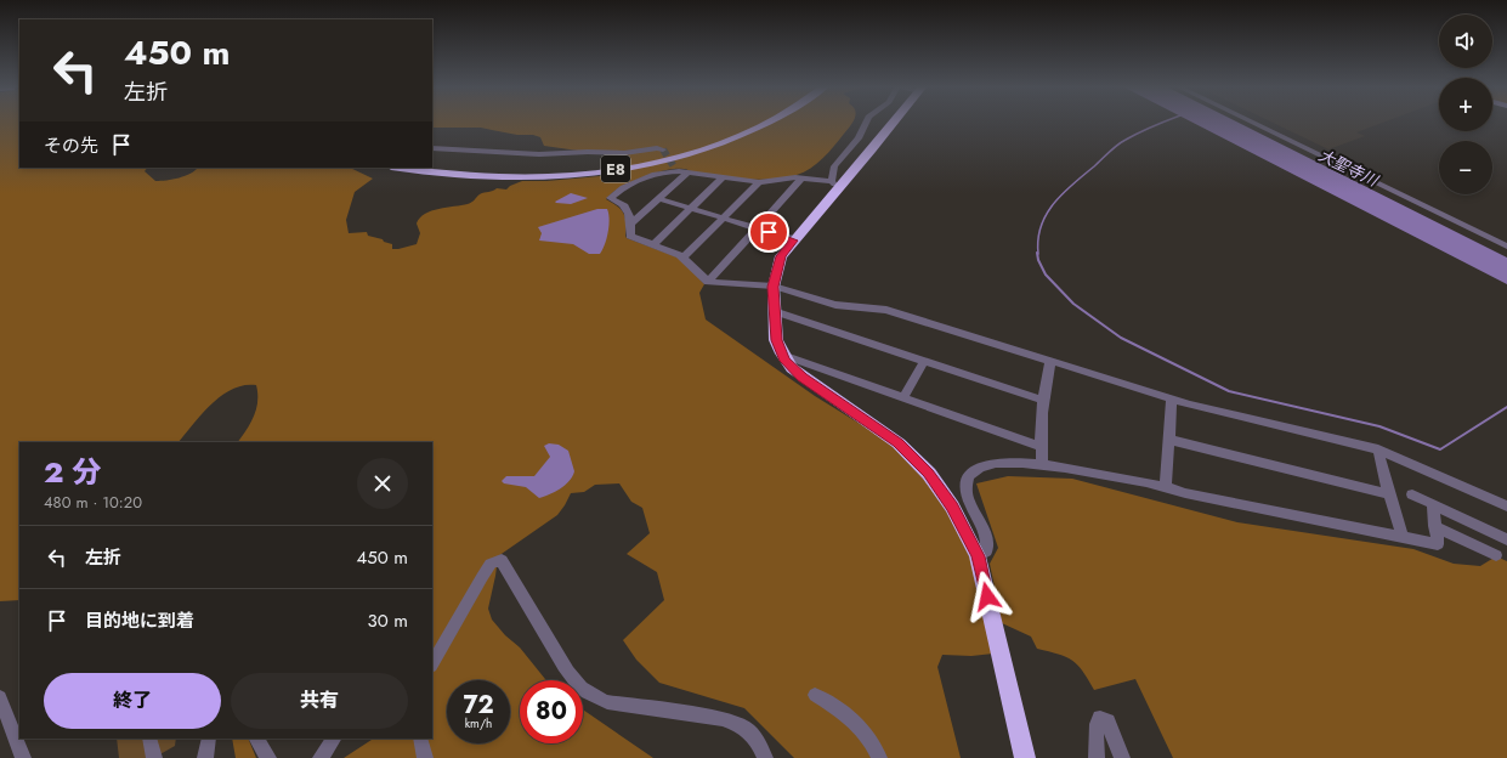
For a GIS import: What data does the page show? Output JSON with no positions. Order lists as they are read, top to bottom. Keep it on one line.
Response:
{"streets":{"highway":["E8"]},"water":["大聖寺川"],"page":{"map_buttons":["+","−"],"turn":["450 m","左折"],"then":"その先","heading":["2 分","480 m · 10:20"],"list":[{"name":"左折","value":"450 m"},{"name":"目的地に到着","value":"30 m"}],"buttons":["終了","共有"],"speed":"72 km/h","limit":"80"}}
